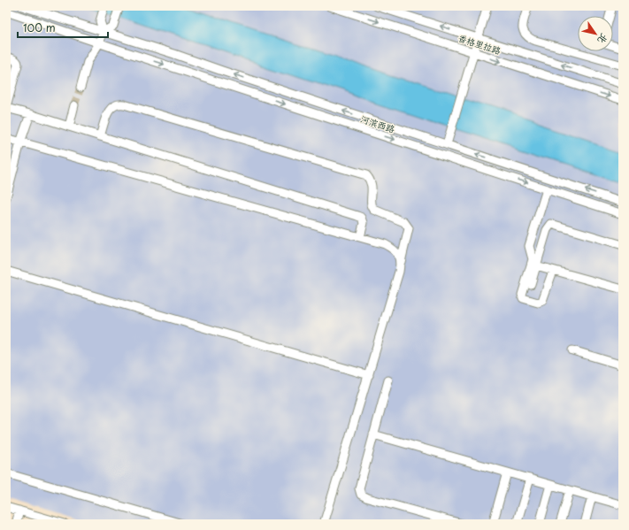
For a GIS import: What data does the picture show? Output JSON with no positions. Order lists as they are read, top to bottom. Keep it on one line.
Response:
{"streets":{"street":["香格里拉路","河滨西路"]},"scale_bar":"100 m","north":"bottom right"}
